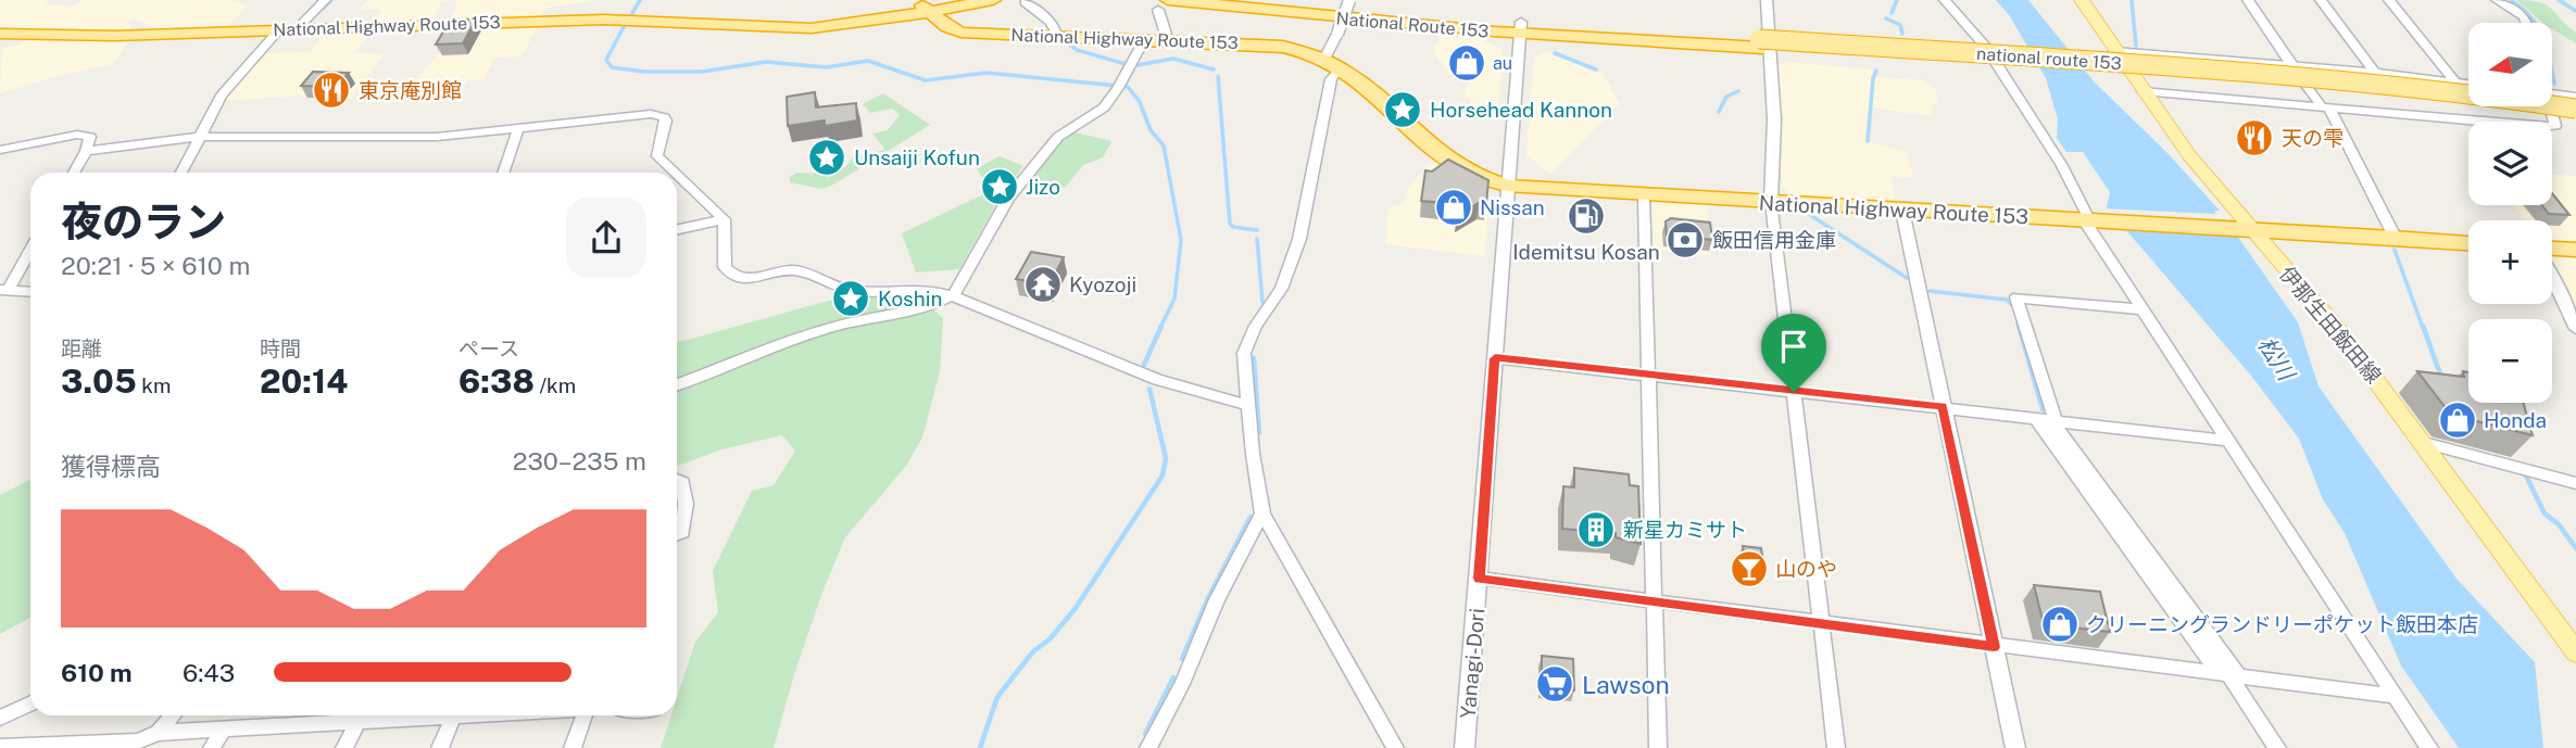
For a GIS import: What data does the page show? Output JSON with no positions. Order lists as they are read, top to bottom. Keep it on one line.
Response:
{"streets":{"highway":["National Route 153","National Highway Route 153","national route 153"],"main road":["伊那生田飯田線"],"street":["Yanagi-Dori"]},"crossings":[["National Route 153","national route 153"],["National Route 153","Yanagi-Dori"],["National Highway Route 153","伊那生田飯田線"],["National Highway Route 153","Yanagi-Dori"],["national route 153","Yanagi-Dori"]],"water":["松川"],"places":{"shop":["au","Nissan","Honda","クリーニングランドリーポケット飯田本店"],"restaurant":["東京庵別館","天の雫"],"place":["Horsehead Kannon","Unsaiji Kofun","Jizo","Koshin"],"fuel station":["Idemitsu Kosan"],"bank":["飯田信用金庫"],"temple":["Kyozoji"],"building":["新星カミサト"],"bar":["山のや"],"supermarket":["Lawson"]},"north":"left","page":{"map_buttons":["+","−"],"heading":["夜のラン","20:21 · 5 × 610 m"],"stats":[["距離","3.05 km"],["時間","20:14"],["ペース","6:38 /km"]],"chart":["獲得標高","230–235 m"],"list":[{"name":"610 m","note":"6:43"}]}}
